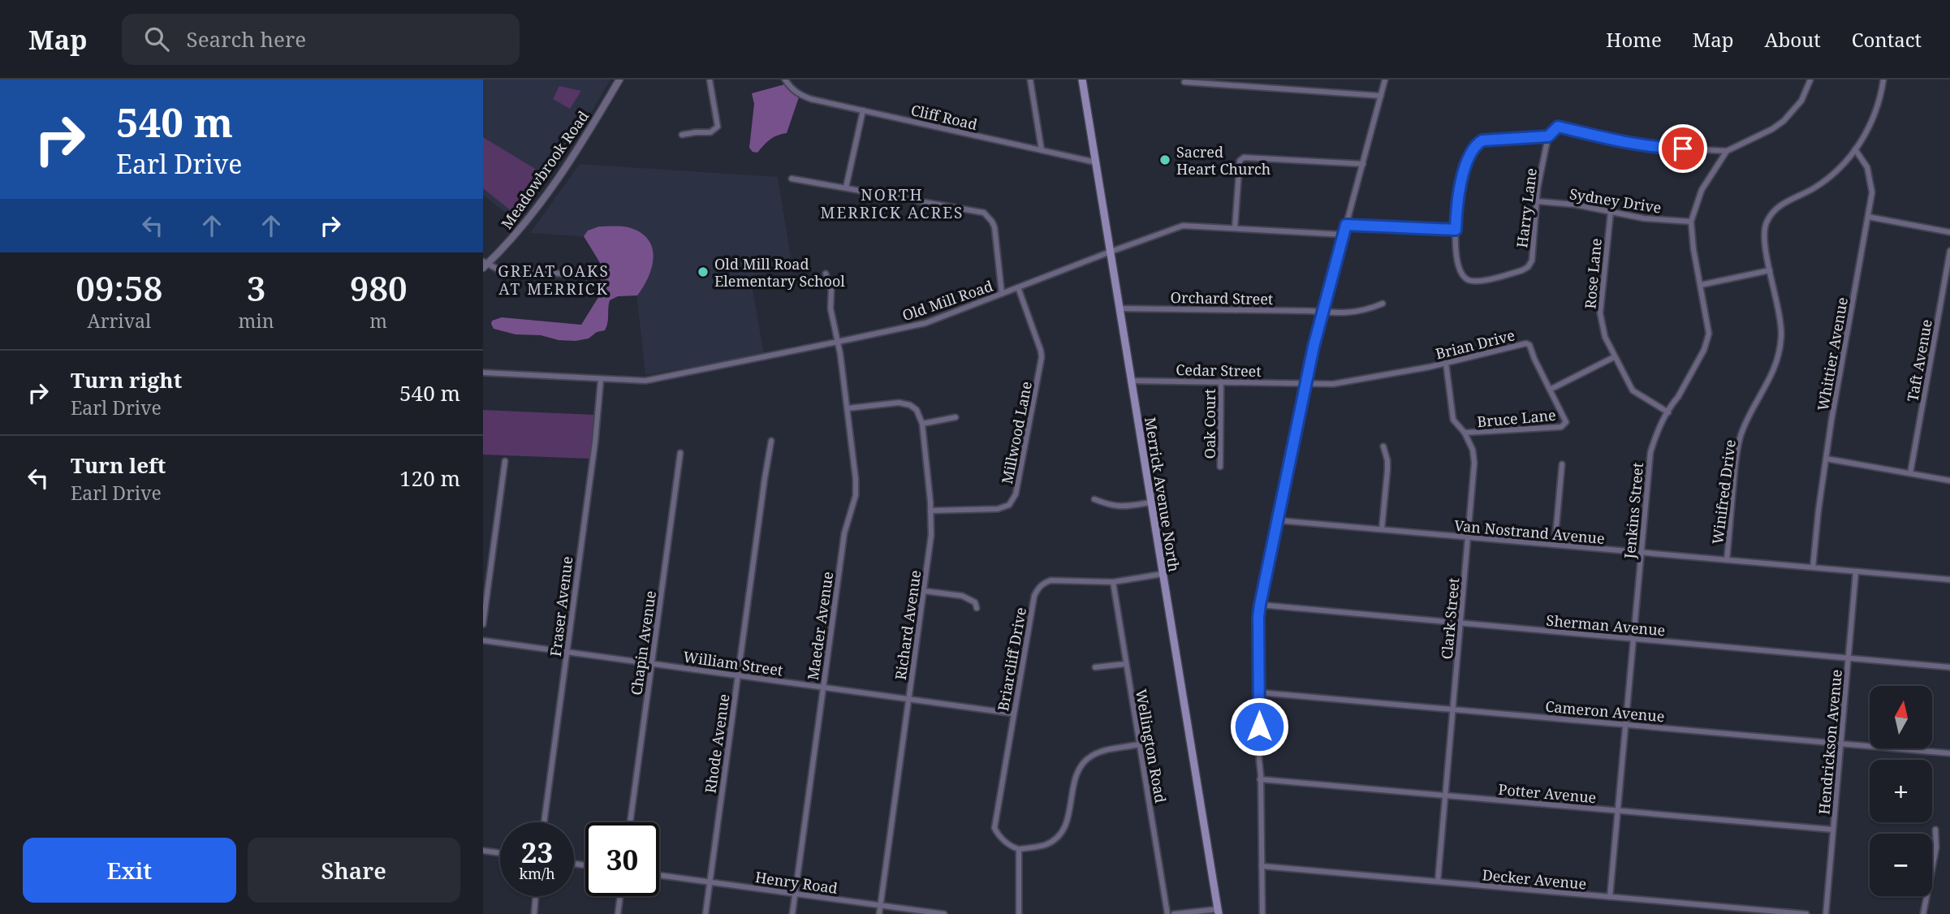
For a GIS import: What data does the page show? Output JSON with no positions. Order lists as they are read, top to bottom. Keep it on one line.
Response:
{"streets":{"main road":["Merrick Avenue North"],"street":["Cliff Road","Meadowbrook Road","Sydney Drive","Harry Lane","Rose Lane","Orchard Street","Old Mill Road","Brian Drive","Whittier Avenue","Taft Avenue","Cedar Street","Bruce Lane","Oak Court","Millwood Lane","Winifred Drive","Jenkins Street","Van Nostrand Avenue","Fraser Avenue","Clark Street","Richard Avenue","Sherman Avenue","Maeder Avenue","Chapin Avenue","Briarcliff Drive","William Street","Cameron Avenue","Hendrickson Avenue","Rhode Avenue","Wellington Road","Potter Avenue","Decker Avenue","Henry Road"]},"crossings":[["Cliff Road","Merrick Avenue North"],["Sydney Drive","Harry Lane"],["Sydney Drive","Rose Lane"],["Sydney Drive","Jenkins Street"],["Rose Lane","Jenkins Street"],["Orchard Street","Merrick Avenue North"],["Old Mill Road","Millwood Lane"],["Old Mill Road","Merrick Avenue North"],["Old Mill Road","Fraser Avenue"],["Old Mill Road","Maeder Avenue"],["Brian Drive","Cedar Street"],["Brian Drive","Bruce Lane"],["Brian Drive","Clark Street"],["Whittier Avenue","Winifred Drive"],["Whittier Avenue","Van Nostrand Avenue"],["Cedar Street","Oak Court"],["Cedar Street","Merrick Avenue North"],["Bruce Lane","Clark Street"],["Millwood Lane","Richard Avenue"],["Winifred Drive","Van Nostrand Avenue"],["Merrick Avenue North","Briarcliff Drive"],["Jenkins Street","Van Nostrand Avenue"],["Jenkins Street","Sherman Avenue"],["Jenkins Street","Cameron Avenue"],["Jenkins Street","Potter Avenue"],["Jenkins Street","Decker Avenue"],["Van Nostrand Avenue","Clark Street"],["Van Nostrand Avenue","Hendrickson Avenue"],["Fraser Avenue","William Street"],["Clark Street","Sherman Avenue"],["Clark Street","Cameron Avenue"],["Clark Street","Potter Avenue"],["Clark Street","Decker Avenue"],["Richard Avenue","William Street"],["Richard Avenue","Henry Road"],["Sherman Avenue","Hendrickson Avenue"],["Maeder Avenue","William Street"],["Maeder Avenue","Henry Road"],["Chapin Avenue","William Street"],["Briarcliff Drive","William Street"],["Briarcliff Drive","Wellington Road"],["William Street","Rhode Avenue"],["Cameron Avenue","Hendrickson Avenue"],["Hendrickson Avenue","Potter Avenue"],["Rhode Avenue","Henry Road"]],"districts":["NORTH MERRICK ACRES","GREAT OAKS AT MERRICK"],"places":["Sacred Heart Church","Old Mill Road Elementary School"],"north":"top","page":{"header":"Map","search":"Search here","nav":["Home","Map","About","Contact"],"turn":["540 m","Earl Drive"],"eta":["09:58","Arrival","3","min","980","m"],"list":[{"name":"Turn right","note":"Earl Drive","value":"540 m"},{"name":"Turn left","note":"Earl Drive","value":"120 m"}],"map_buttons":["+","−"],"speed":"23 km/h","limit":"30","buttons":["Exit","Share"]}}
